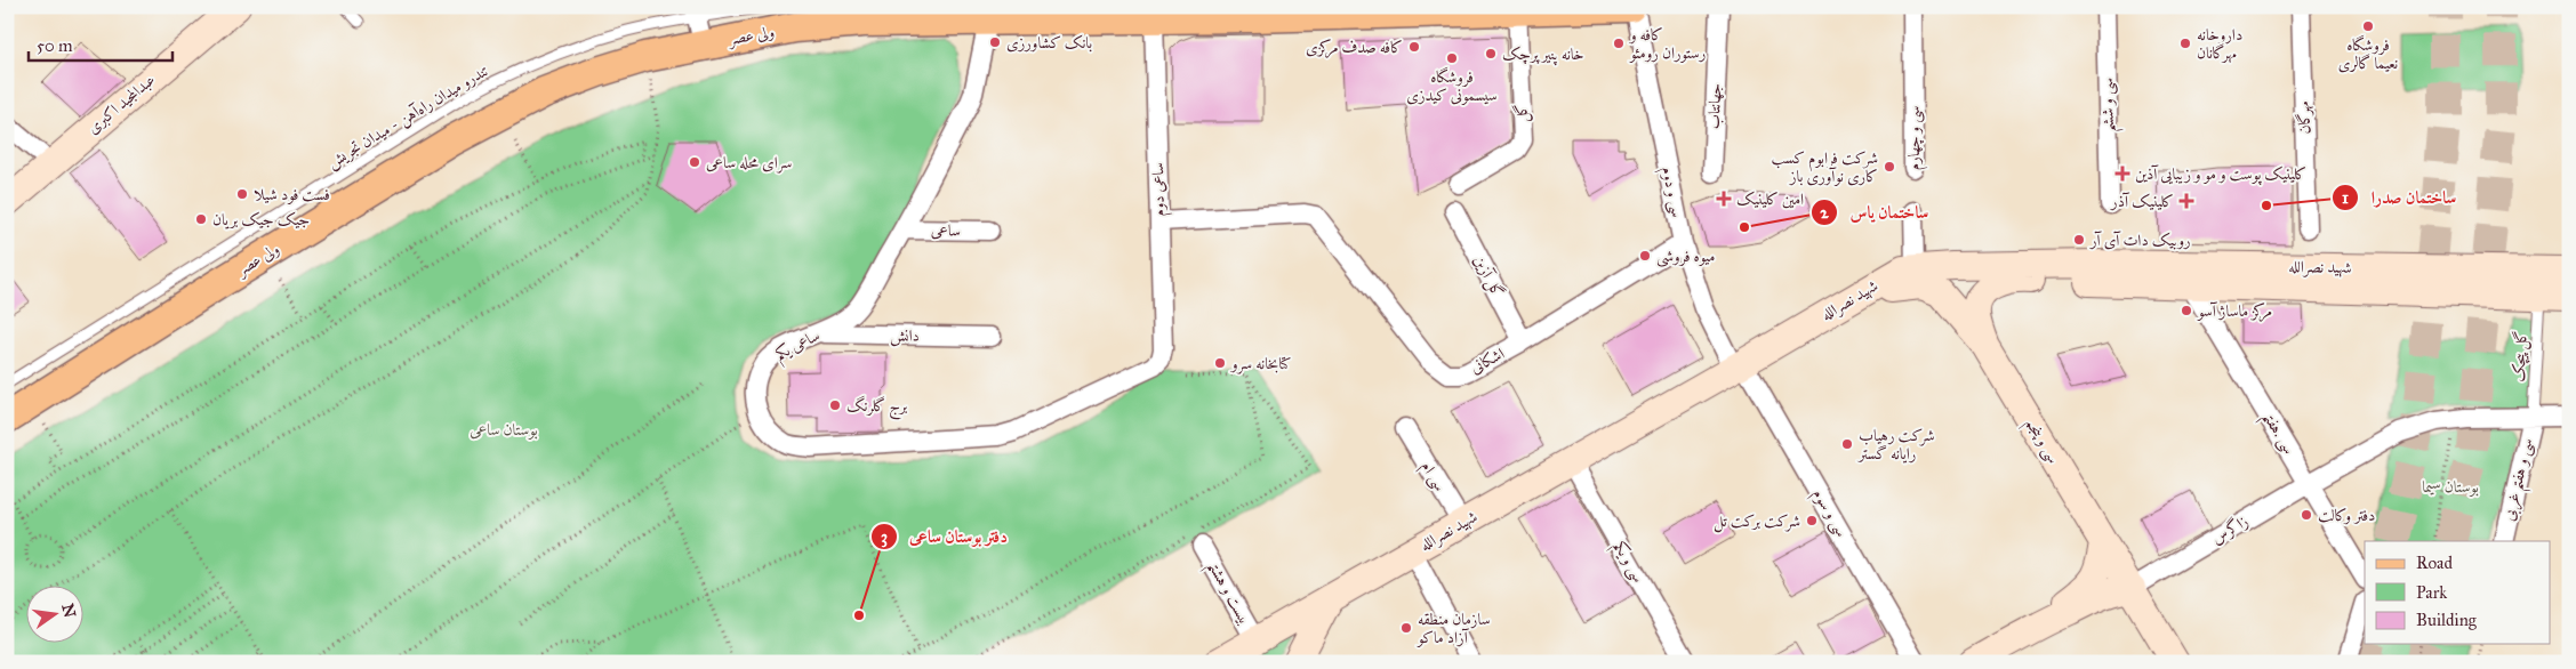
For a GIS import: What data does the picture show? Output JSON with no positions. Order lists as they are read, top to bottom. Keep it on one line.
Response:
{"streets":{"main road":["ولی عصر","عبدالمجید اکبری","شهید نصرالله","سی و پنجم","زاگرس"],"street":["سی و ششم","جهانتاب","گل","مهرگان","سی و چهارم","ساعی دوم","سی و دوم","ساعی","گل آزین","دانش","ساعی یکم","اشکانی","سی .هفتم","سی ام","سی و هفتم غربی","سی و سوم","سی و یکم","بیست و هشتم"],"lane":["تندرو میدان راه‌آهن - میدان تجریش","گل پیچک"]},"crossings":[["ولی عصر","گل"],["ولی عصر","تندرو میدان راه‌آهن - میدان تجریش"],["ولی عصر","ساعی دوم"],["ولی عصر","سی و دوم"],["ولی عصر","ساعی یکم"],["ساعی دوم","ساعی یکم"],["ساعی دوم","اشکانی"],["سی و دوم","شهید نصرالله"],["سی و دوم","اشکانی"],["سی و دوم","سی و سوم"],["ساعی","ساعی یکم"],["شهید نصرالله","گل پیچک"],["شهید نصرالله","سی .هفتم"],["شهید نصرالله","سی و پنجم"],["شهید نصرالله","سی ام"],["شهید نصرالله","سی و سوم"],["شهید نصرالله","سی و یکم"],["شهید نصرالله","بیست و هشتم"],["گل آزین","اشکانی"],["دانش","ساعی یکم"],["گل پیچک","سی و هفتم غربی"],["گل پیچک","زاگرس"],["سی .هفتم","زاگرس"],["سی و پنجم","زاگرس"],["سی و هفتم غربی","زاگرس"]],"parks":["بوستان ساعی","بوستان سیما"],"places":{"other":["فروشگاه نعیما گالری","بانک کشاورزی","کافه و رستوران رومئو","داروخانه مهرگانان","کافه صدف مرکزی","خانه پنیر پرچک","فروشگاه سیسمونی کیدزی","سرای محله ساعی","شرکت فرابوم کسب کاری نوآوری باز","فست فود شیلا","ساختمان صدرا","جیک جیک بریان","ساختمان یاس","روبیک دات آی آر","میوه فروشی","مرکز ماساژ آسو","کتابخانه سرو","برج گلرنگ","شرکت رهیاب رایانه گستر","دفتر وکالت","شرکت برکت تل","دفتر بوستان ساعی","سازمان منطقه آزاد ماکو"],"health":["کلینیک پوست و مو و زیبایی آذین","امین کلینیک","کلینیک آذر"]},"legend":["Road","Park","Building"],"scale_bar":"50 m","north":"right"}
